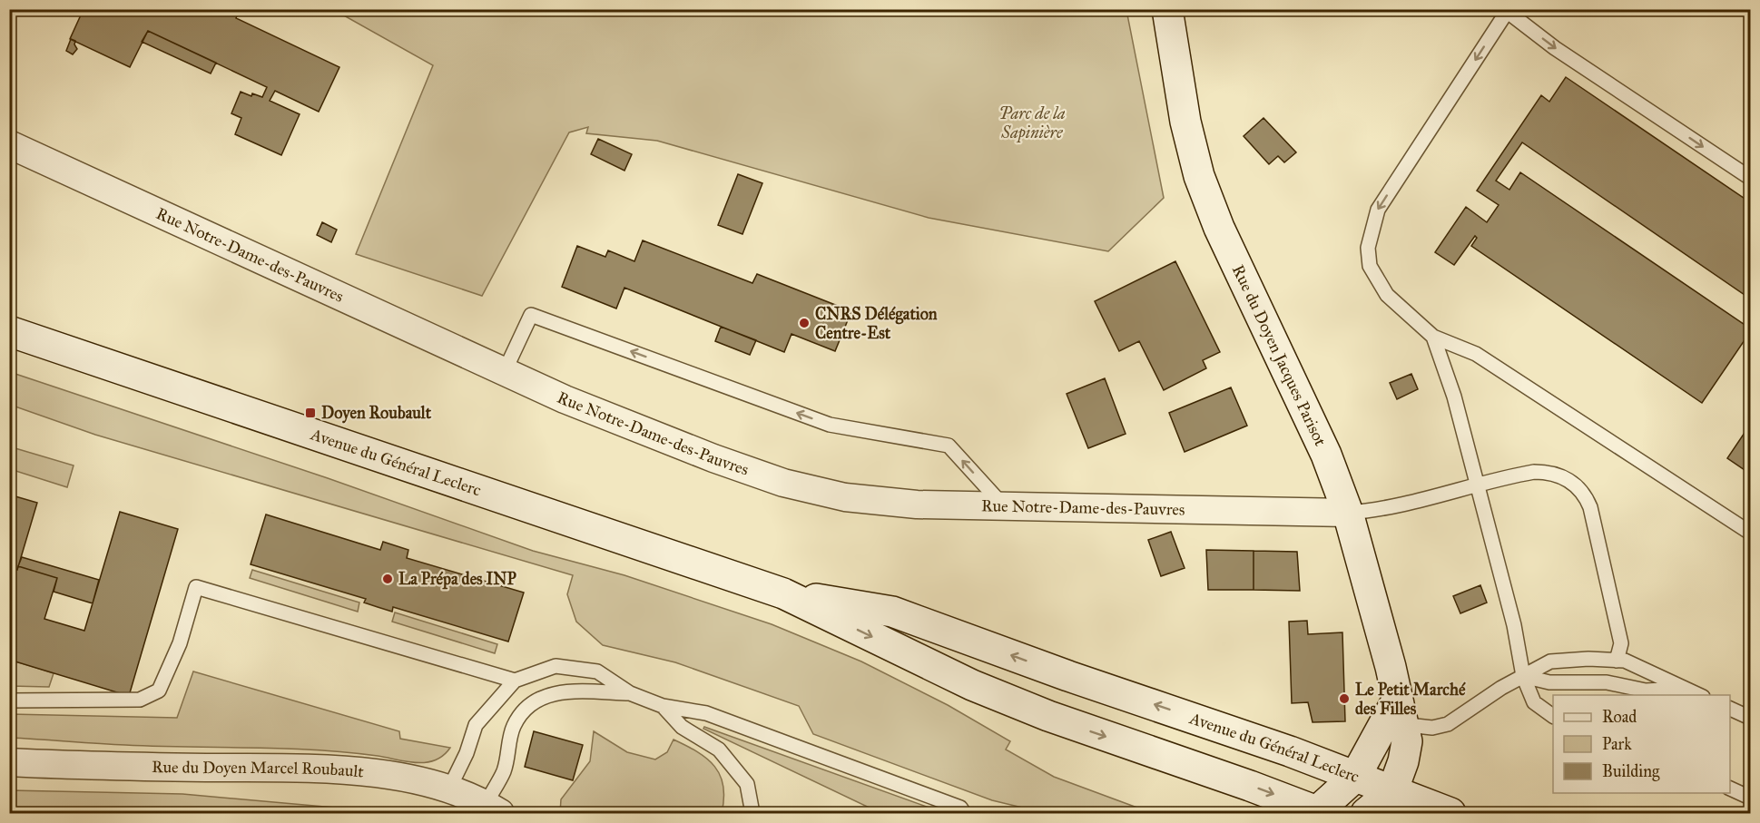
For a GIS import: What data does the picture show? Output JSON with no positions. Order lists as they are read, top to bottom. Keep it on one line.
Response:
{"streets":{"main road":["Rue du Doyen Jacques Parisot","Avenue du Général Leclerc"],"street":["Rue Notre-Dame-des-Pauvres","Rue du Doyen Marcel Roubault"]},"crossings":[["Rue Notre-Dame-des-Pauvres","Rue du Doyen Jacques Parisot"]],"parks":["Parc de la Sapinière"],"places":{"other":["CNRS Délégation Centre-Est","La Prépa des INP","Le Petit Marché des Filles"],"transit":["Doyen Roubault"]},"legend":["Road","Park","Building"]}
